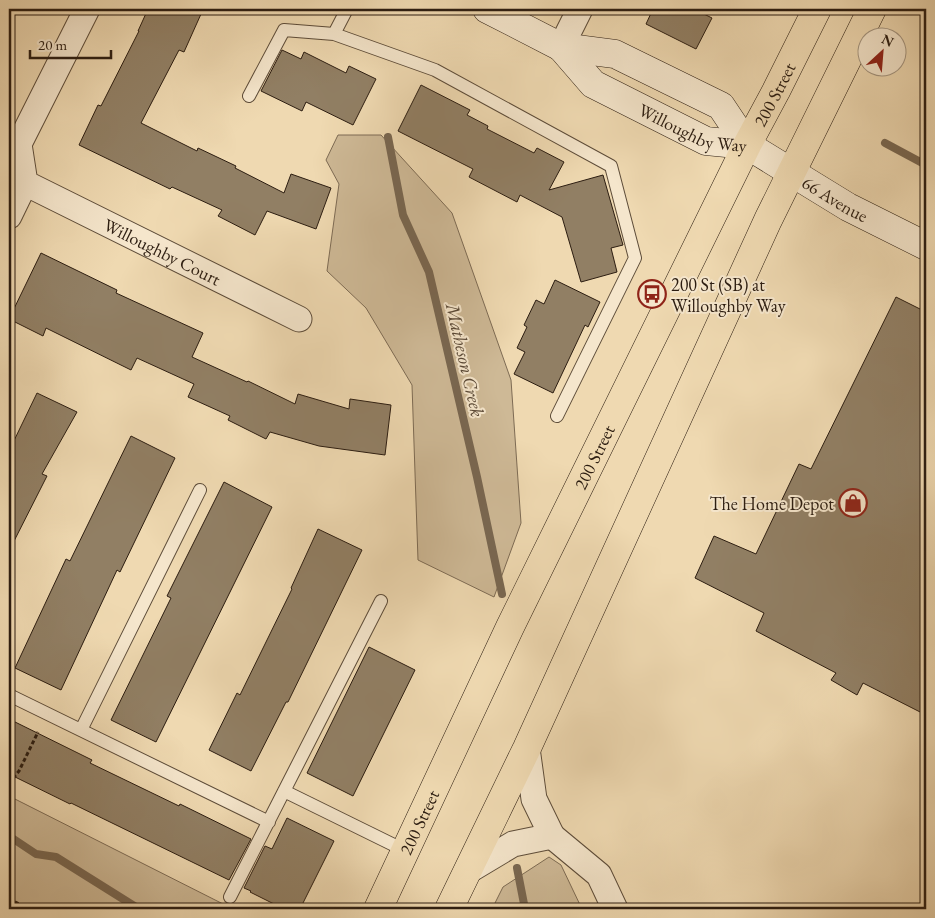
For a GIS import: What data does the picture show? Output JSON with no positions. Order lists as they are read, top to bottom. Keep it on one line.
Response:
{"streets":{"main road":["200 Street"],"street":["Willoughby Way","66 Avenue","Willoughby Court"]},"crossings":[["200 Street","Willoughby Way"],["200 Street","66 Avenue"],["Willoughby Way","66 Avenue"]],"water":["Matheson Creek"],"places":{"bus stop":["200 St (SB) at Willoughby Way"],"shop":["The Home Depot"]},"scale_bar":"20 m","north":"top right"}
